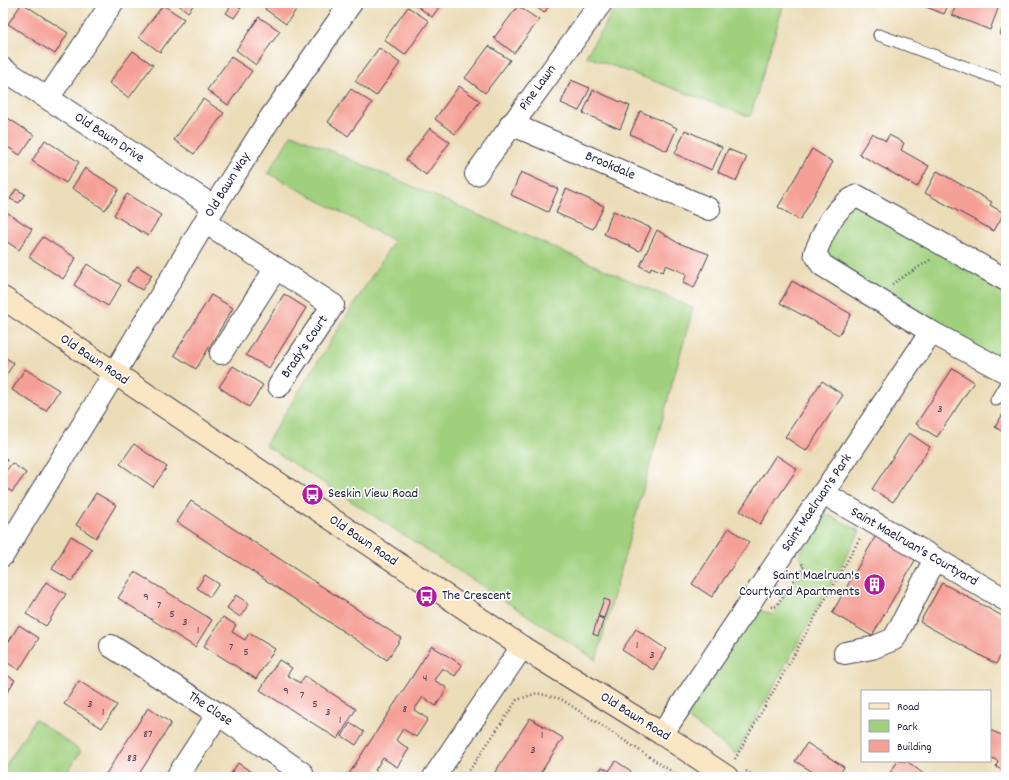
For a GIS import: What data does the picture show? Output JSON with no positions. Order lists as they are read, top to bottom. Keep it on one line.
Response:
{"streets":{"main road":["Old Bawn Road"],"street":["Pine Lawn","Old Bawn Drive","Brookdale","Old Bawn Way","Brady's Court","Saint Maelruan's Park","Saint Maelruan's Courtyard","The Close"]},"crossings":[["Pine Lawn","Brookdale"],["Old Bawn Drive","Old Bawn Way"],["Old Bawn Drive","Brady's Court"],["Old Bawn Way","Brady's Court"],["Old Bawn Way","Old Bawn Road"],["Old Bawn Road","Saint Maelruan's Park"],["Saint Maelruan's Park","Saint Maelruan's Courtyard"]],"places":{"bus stop":["Seskin View Road","The Crescent"],"building":["Saint Maelruan's Courtyard Apartments"]},"house_numbers":["3","9","7","5","3","1","1","7","5","3","4","9","7","3","5","8","1","3","1","87","1","3","83"],"legend":["Road","Park","Building"]}
